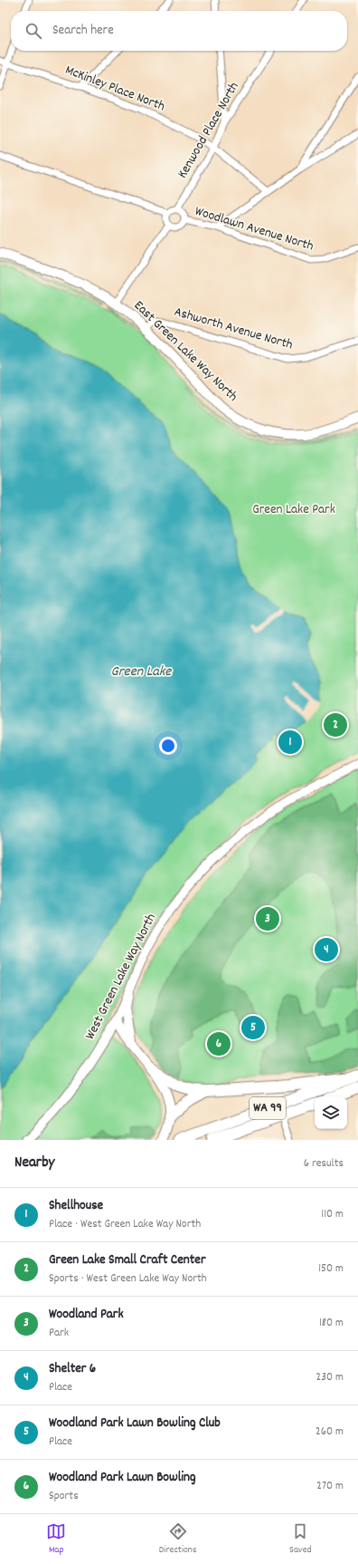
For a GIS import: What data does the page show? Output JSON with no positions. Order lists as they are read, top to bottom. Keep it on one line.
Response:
{"streets":{"highway":["WA 99"],"main road":["East Green Lake Way North","West Green Lake Way North"],"street":["McKinley Place North","Kenwood Place North","Woodlawn Avenue North","Ashworth Avenue North"]},"crossings":[["McKinley Place North","Kenwood Place North"],["Kenwood Place North","Woodlawn Avenue North"],["Ashworth Avenue North","East Green Lake Way North"]],"water":["Green Lake"],"parks":["Green Lake Park"],"page":{"search":"Search here","pins":["2","1","3","4","5","6"],"heading":["Nearby","6 results"],"list":[{"mark":"1","name":"Shellhouse","note":"Place · West Green Lake Way North","value":"110 m"},{"mark":"2","name":"Green Lake Small Craft Center","note":"Sports · West Green Lake Way North","value":"150 m"},{"mark":"3","name":"Woodland Park","note":"Park","value":"180 m"},{"mark":"4","name":"Shelter 6","note":"Place","value":"230 m"},{"mark":"5","name":"Woodland Park Lawn Bowling Club","note":"Place","value":"260 m"},{"mark":"6","name":"Woodland Park Lawn Bowling","note":"Sports","value":"270 m"}],"nav":["Map","Directions","Saved"]}}
